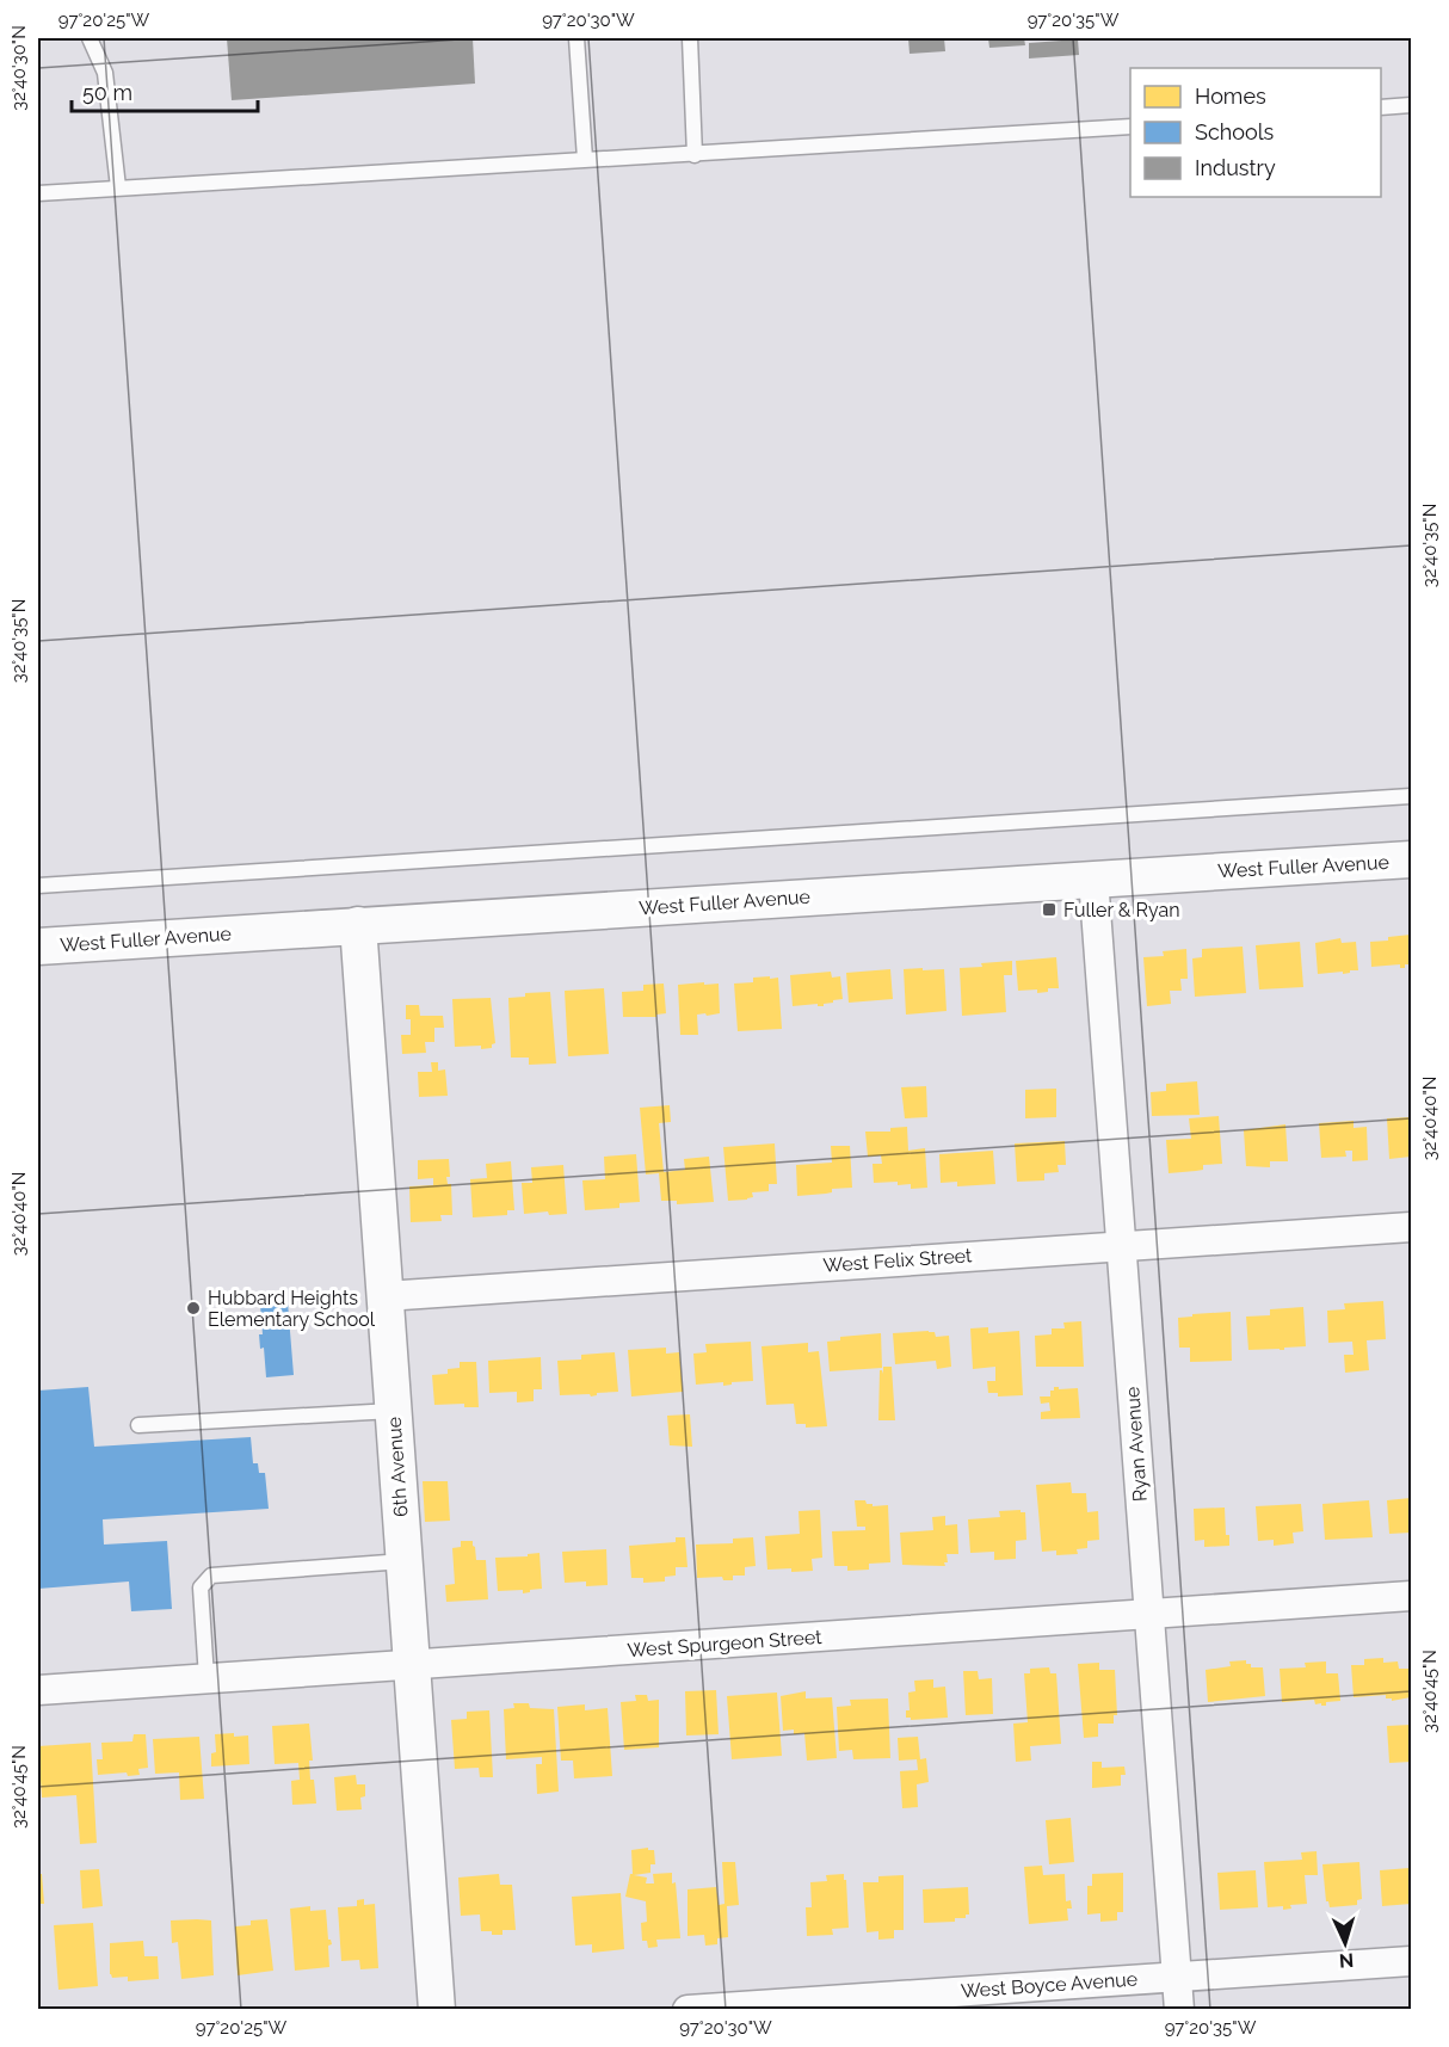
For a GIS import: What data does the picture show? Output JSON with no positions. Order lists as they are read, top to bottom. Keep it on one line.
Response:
{"streets":{"street":["West Fuller Avenue","West Felix Street","Ryan Avenue","6th Avenue","West Spurgeon Street","West Boyce Avenue"]},"crossings":[["West Fuller Avenue","Ryan Avenue"],["West Fuller Avenue","6th Avenue"],["West Felix Street","Ryan Avenue"],["West Felix Street","6th Avenue"],["Ryan Avenue","West Spurgeon Street"],["Ryan Avenue","West Boyce Avenue"],["6th Avenue","West Spurgeon Street"]],"places":{"transit":["Fuller & Ryan"],"other":["Hubbard Heights Elementary School"]},"legend":["Homes","Schools","Industry"],"scale_bar":"50 m","north":"bottom","coordinates":["97°20'25\"W","97°20'30\"W","97°20'35\"W","32°40'30\"N","32°40'35\"N","32°40'40\"N","32°40'45\"N"]}
